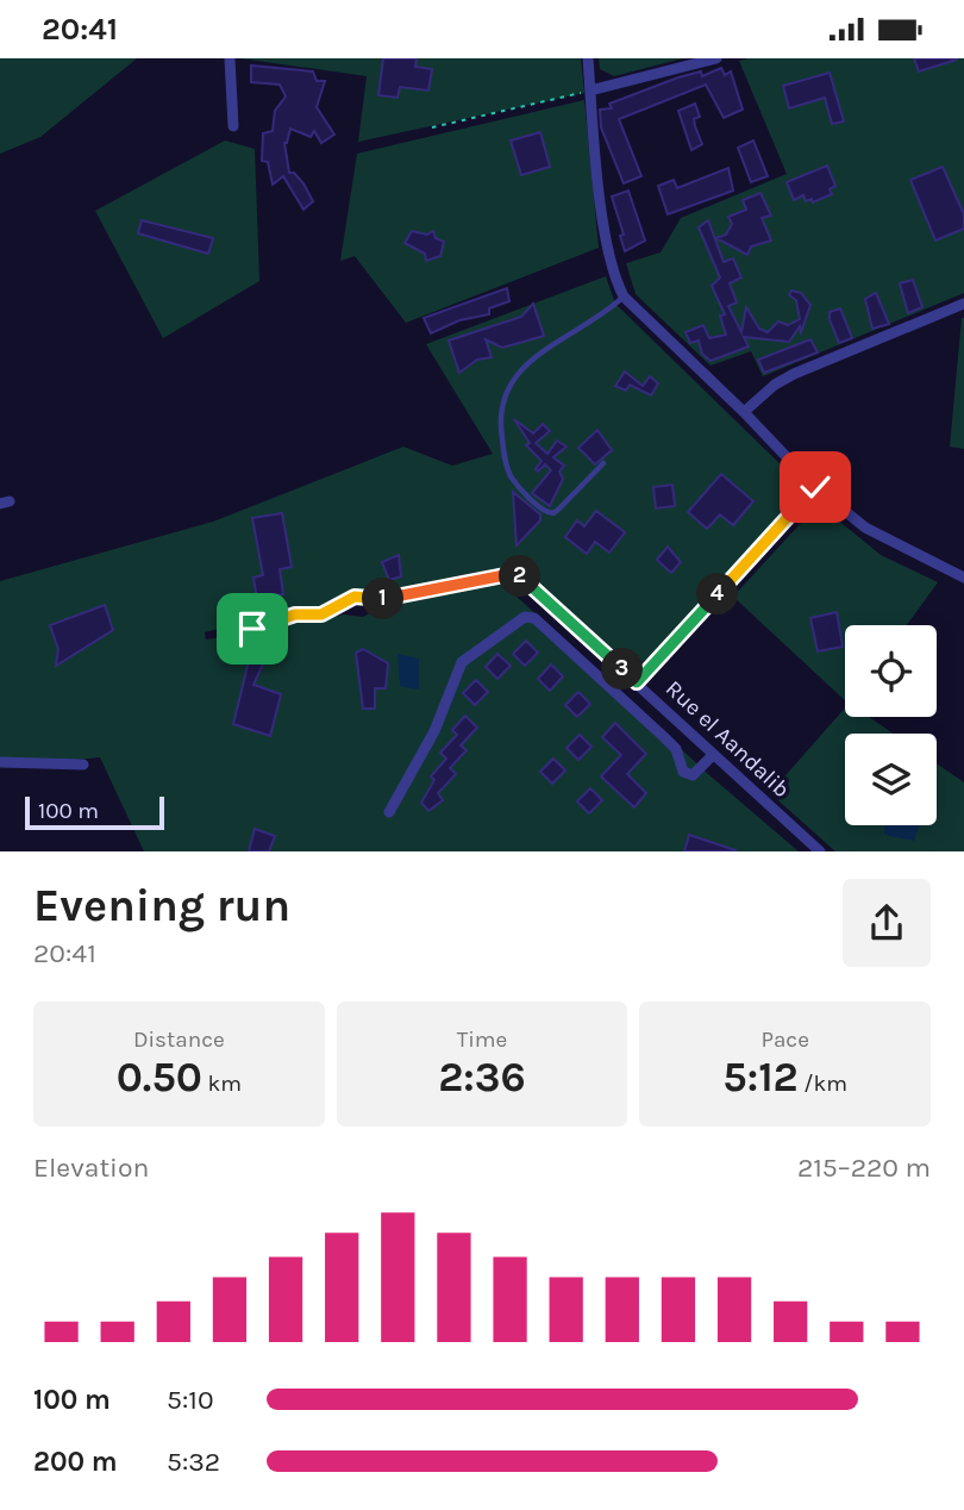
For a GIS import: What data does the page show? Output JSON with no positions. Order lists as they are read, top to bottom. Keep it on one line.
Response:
{"streets":{"street":["Rue el Aandalib"]},"scale_bar":"100 m","page":{"status":"20:41","pins":["2","4","1","3"],"scale":"100 m","heading":["Evening run","20:41"],"stats":[["Distance","0.50 km"],["Time","2:36"],["Pace","5:12 /km"]],"chart":["Elevation","215–220 m"],"list":[{"name":"100 m","note":"5:10"},{"name":"200 m","note":"5:32"}]}}
